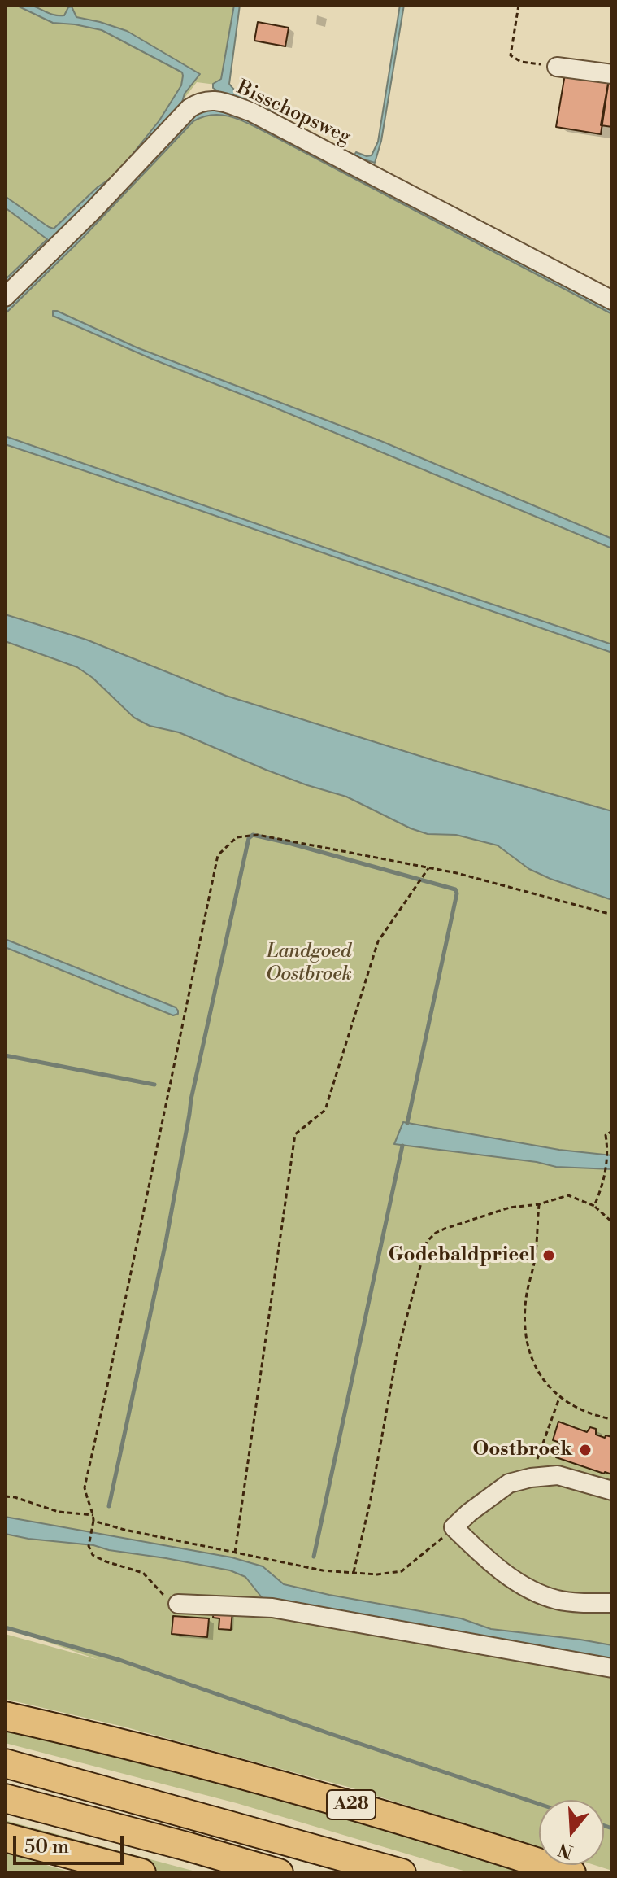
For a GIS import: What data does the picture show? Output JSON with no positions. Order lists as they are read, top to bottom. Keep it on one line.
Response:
{"streets":{"highway":["A28"],"street":["Bisschopsweg"]},"parks":["Landgoed Oostbroek"],"places":["Godebaldprieel","Oostbroek"],"scale_bar":"50 m","north":"bottom"}
